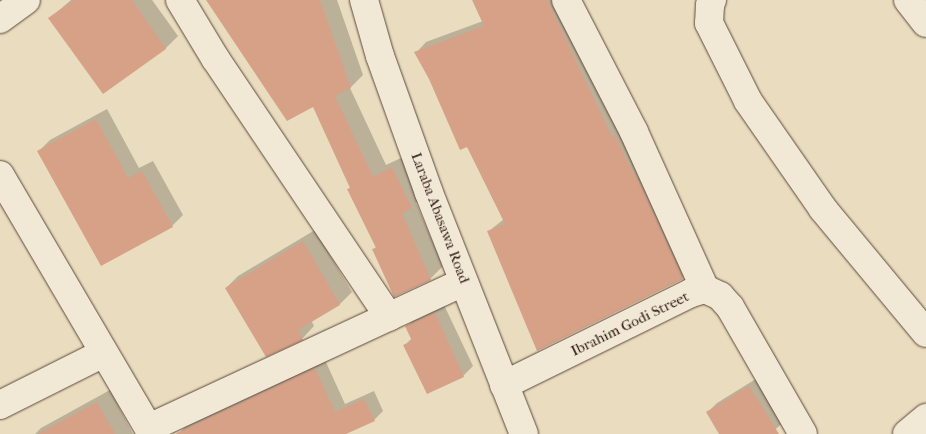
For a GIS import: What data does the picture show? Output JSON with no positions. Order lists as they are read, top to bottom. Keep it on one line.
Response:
{"streets":{"street":["Laraba Abasawa Road","Ibrahim Godi Street"]},"crossings":[["Laraba Abasawa Road","Ibrahim Godi Street"]]}
